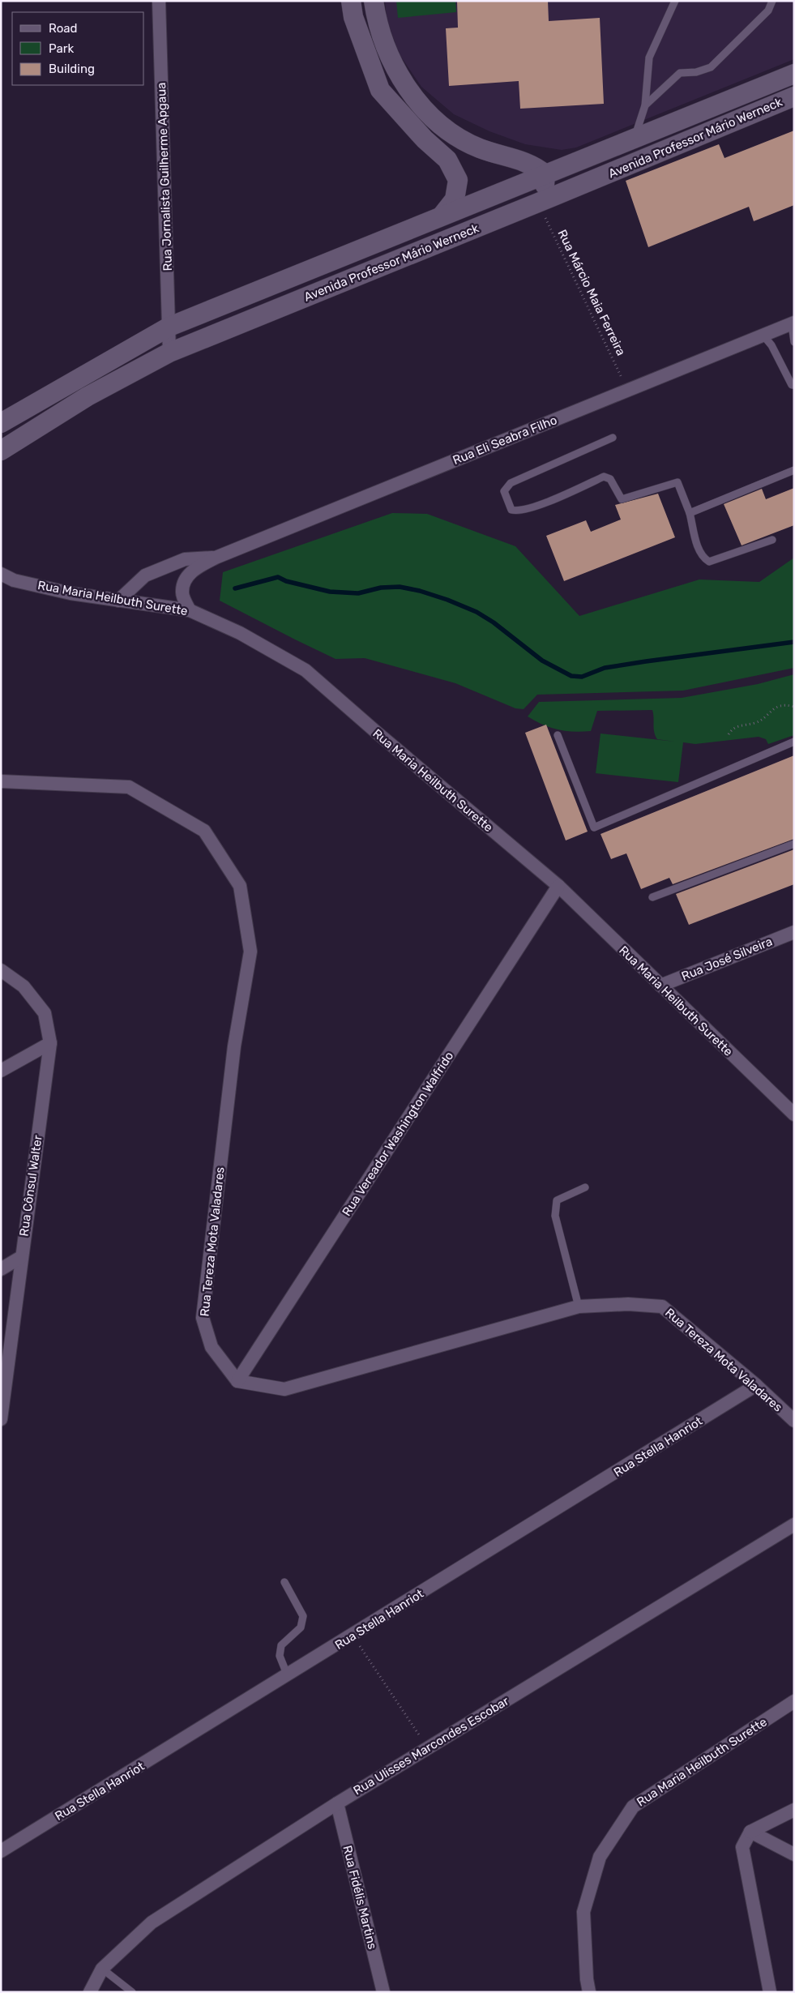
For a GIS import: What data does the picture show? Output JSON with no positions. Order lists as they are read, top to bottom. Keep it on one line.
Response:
{"streets":{"main road":["Avenida Professor Mário Werneck"],"street":["Rua Jornalista Guilherme Apgaua","Rua Eli Seabra Filho","Rua Maria Heilbuth Surette","Rua José Silveira","Rua Vereador Washington Walfrido","Rua Cônsul Walter","Rua Tereza Mota Valadares","Rua Stella Hanriot","Rua Ulisses Marcondes Escobar","Rua Fidélis Martins"],"path":["Rua Márcio Maia Ferreira"]},"crossings":[["Avenida Professor Mário Werneck","Rua Jornalista Guilherme Apgaua"],["Avenida Professor Mário Werneck","Rua Márcio Maia Ferreira"],["Rua Márcio Maia Ferreira","Rua Eli Seabra Filho"],["Rua Eli Seabra Filho","Rua Maria Heilbuth Surette"],["Rua Maria Heilbuth Surette","Rua José Silveira"],["Rua Maria Heilbuth Surette","Rua Vereador Washington Walfrido"],["Rua Vereador Washington Walfrido","Rua Tereza Mota Valadares"],["Rua Tereza Mota Valadares","Rua Stella Hanriot"],["Rua Ulisses Marcondes Escobar","Rua Fidélis Martins"]],"legend":["Road","Park","Building"]}
